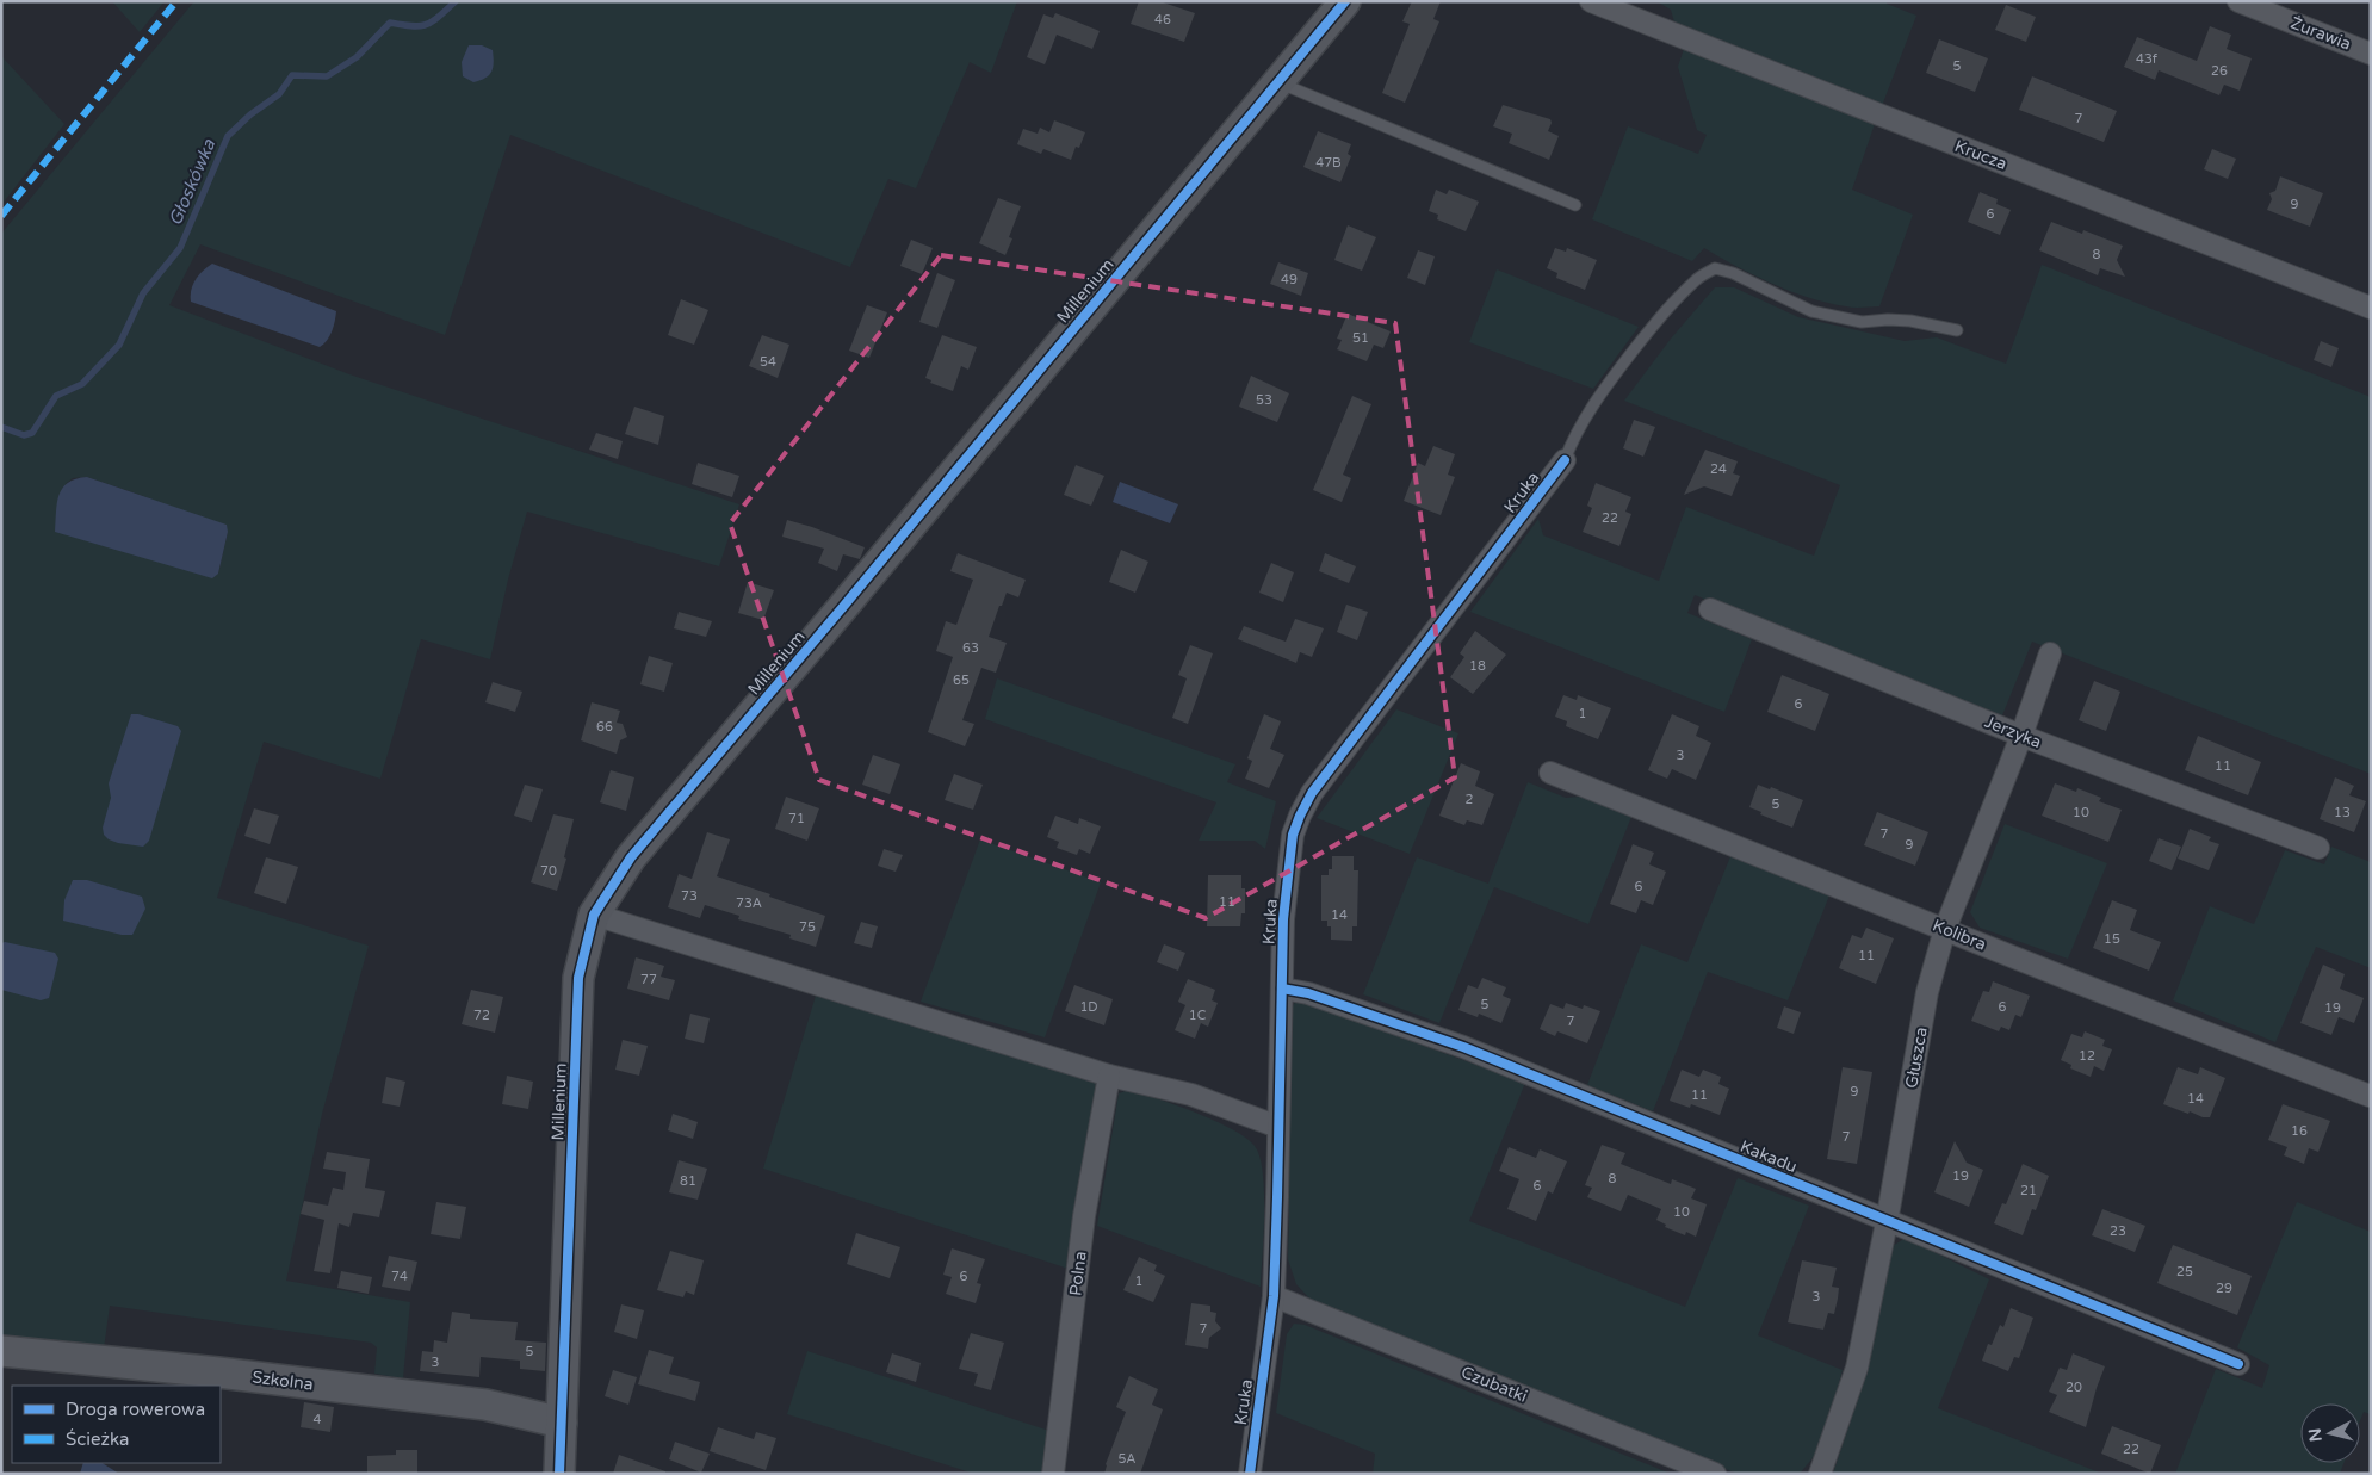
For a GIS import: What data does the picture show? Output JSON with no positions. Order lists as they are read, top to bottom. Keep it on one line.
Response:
{"streets":{"street":["Żurawia","Krucza","Millenium","Kruka","Jerzyka","Kolibra","Głuszca","Kakadu","Polna","Szkolna","Czubatki"]},"crossings":[["Millenium","Szkolna"],["Kruka","Kakadu"],["Kruka","Czubatki"],["Jerzyka","Głuszca"],["Kolibra","Głuszca"],["Głuszca","Kakadu"]],"water":["Głoskówka"],"house_numbers":["46","43f","5","26","7","47B","9","6","8","49","51","54","53","24","22","63","18","65","6","1","66","3","11","2","5","10","13","71","7","9","70","6","73","11","73A","14","75","15","11","77","5","1D","6","19","72","1C","7","12","9","11","14","16","7","19","8","81","6","21","10","23","25","74","6","1","29","3","7","5","3","20","4","22","5A"],"legend":["Droga rowerowa","Ścieżka"],"north":"left"}
